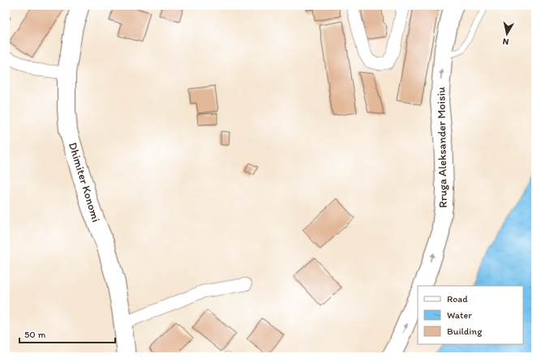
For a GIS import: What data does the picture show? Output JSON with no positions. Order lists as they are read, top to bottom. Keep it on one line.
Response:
{"streets":{"main road":["Rruga Aleksander Moisiu","Dhimiter Konomi"]},"one_way":["Rruga Aleksander Moisiu"],"legend":["Road","Water","Building"],"scale_bar":"50 m","north":"bottom"}
